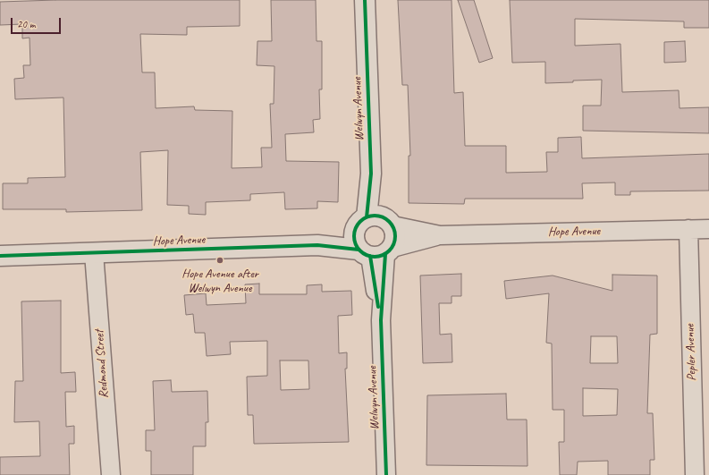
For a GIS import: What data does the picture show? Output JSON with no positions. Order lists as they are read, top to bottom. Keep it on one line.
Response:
{"streets":{"street":["Welwyn Avenue","Hope Avenue","Pepler Avenue","Redmond Street"]},"crossings":[["Welwyn Avenue","Hope Avenue"],["Hope Avenue","Pepler Avenue"],["Hope Avenue","Redmond Street"]],"places":["Hope Avenue after Welwyn Avenue"],"scale_bar":"20 m"}
